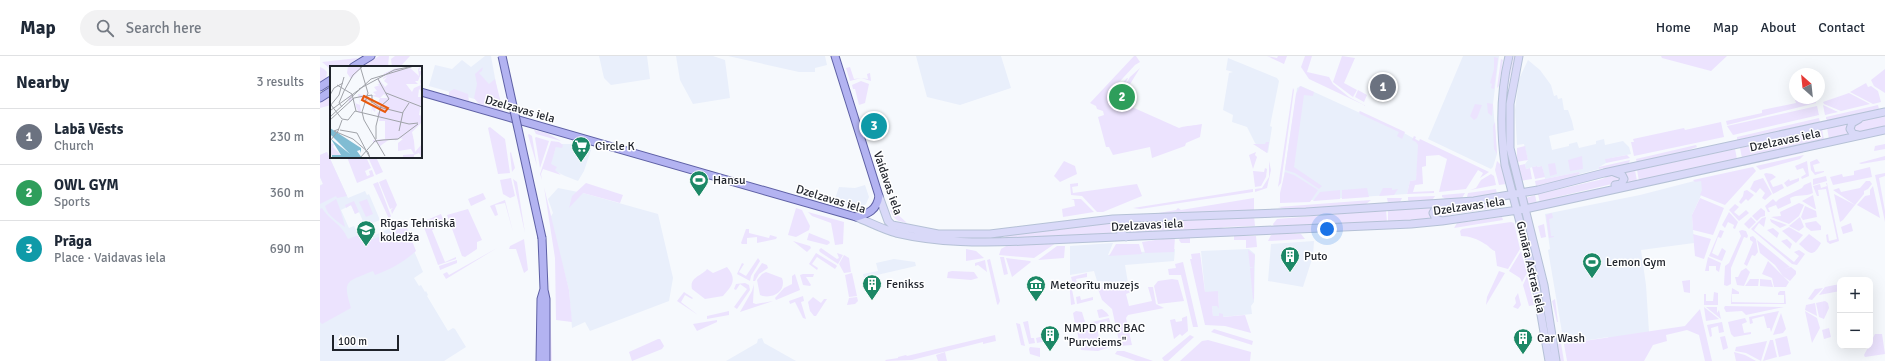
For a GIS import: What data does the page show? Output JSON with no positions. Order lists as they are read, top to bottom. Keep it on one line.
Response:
{"streets":{"main road":["Dzelzavas iela","Vaidavas iela","Gunāra Astras iela"]},"crossings":[["Dzelzavas iela","Vaidavas iela"],["Dzelzavas iela","Gunāra Astras iela"]],"places":{"supermarket":["Circle K"],"sports":["Hansu","Lemon Gym"],"school or university":["Rīgas Tehniskā koledža"],"building":["Puto","Fenikss","NMPD RRC BAC \"Purvciems\"","Car Wash"],"museum":["Meteorītu muzejs"]},"scale_bar":"100 m","north":"top left","page":{"header":"Map","search":"Search here","nav":["Home","Map","About","Contact"],"heading":["Nearby","3 results"],"pins":["1","2","3"],"list":[{"mark":"1","name":"Labā Vēsts","note":"Church","value":"230 m"},{"mark":"2","name":"OWL GYM","note":"Sports","value":"360 m"},{"mark":"3","name":"Prāga","note":"Place · Vaidavas iela","value":"690 m"}],"map_buttons":["+","−"],"scale":"100 m"}}
